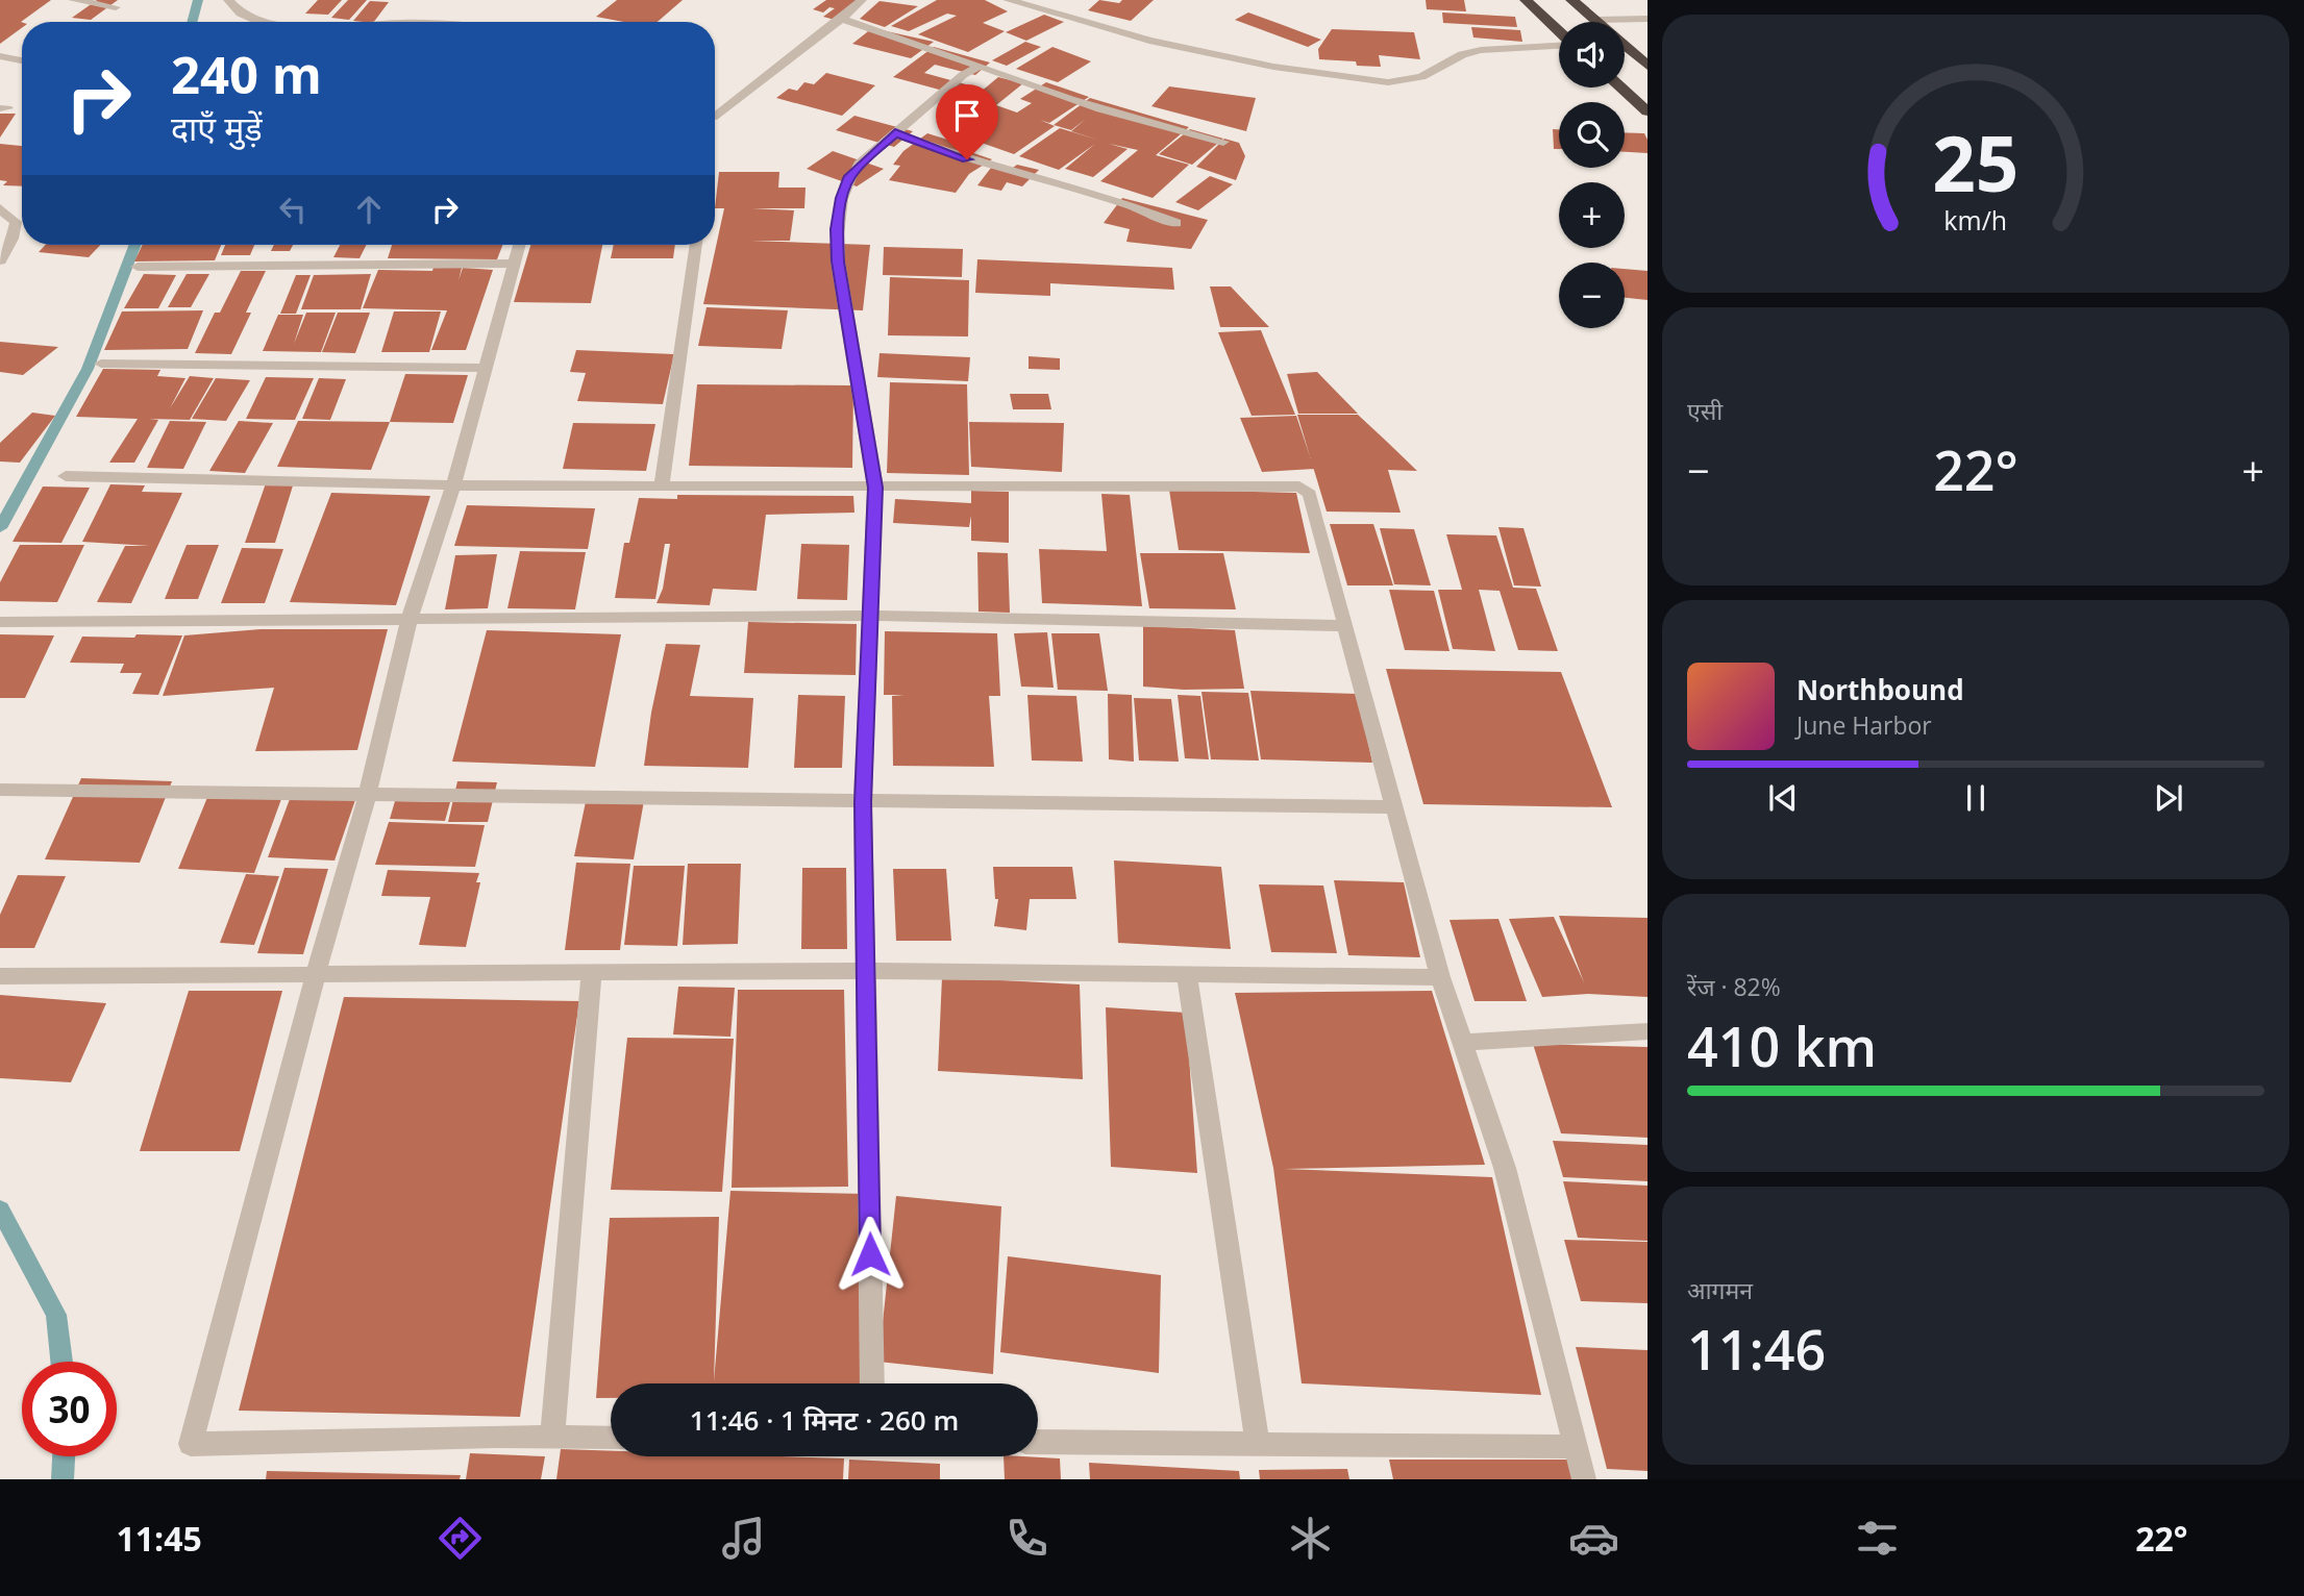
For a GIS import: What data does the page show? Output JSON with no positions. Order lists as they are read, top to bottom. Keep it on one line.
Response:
{"page":{"map_buttons":["+","−"],"turn":["240 m","दाएँ मुड़ें"],"tile":["एसी",["रेंज · 82%","410 km"],["आगमन","11:46"]],"heat":["−","22°","+"],"song":["Northbound","June Harbor"],"limit":"30","trip":"11:46 · 1 मिनट · 260 m","tabs":["11:45","22°"],"gauge":["25","km/h"]}}
